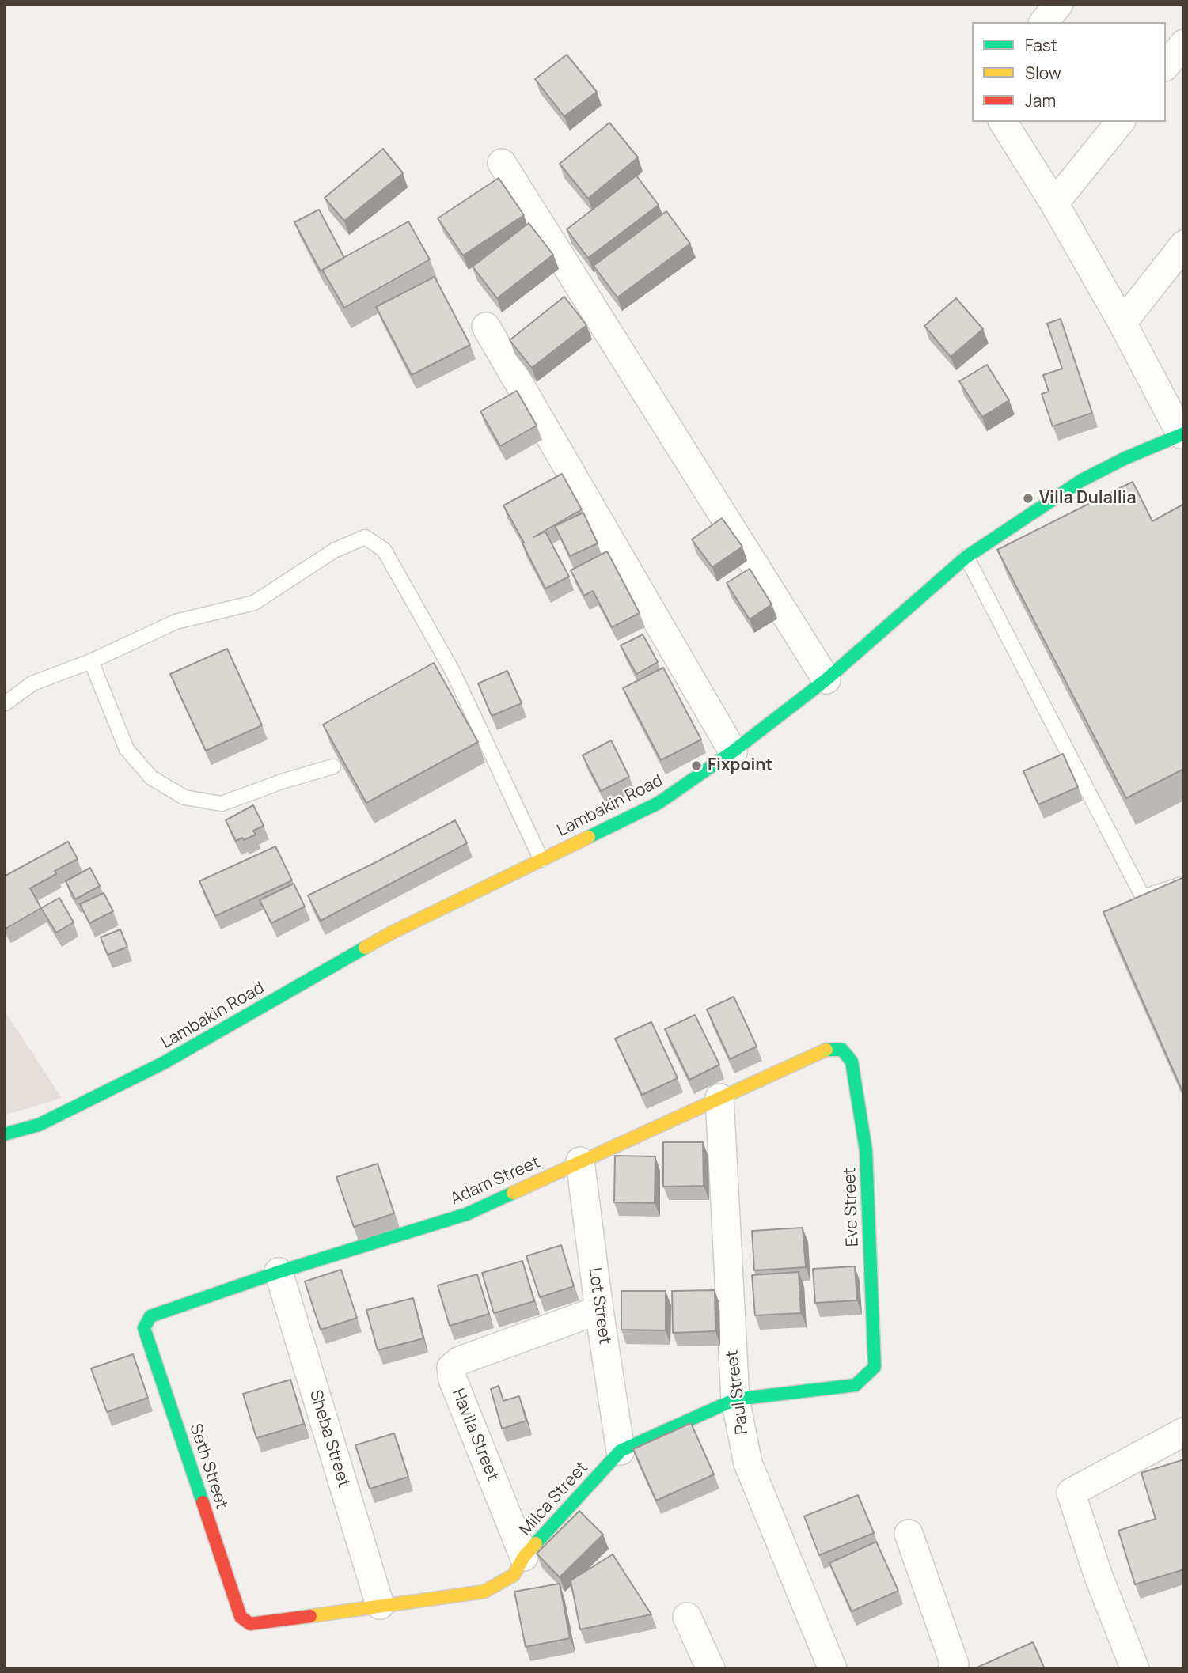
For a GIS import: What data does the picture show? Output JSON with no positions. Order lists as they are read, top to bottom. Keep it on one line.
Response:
{"streets":{"street":["Lambakin Road","Adam Street","Eve Street","Lot Street","Paul Street","Havila Street","Sheba Street","Seth Street","Milca Street"]},"crossings":[["Adam Street","Eve Street"],["Adam Street","Lot Street"],["Adam Street","Paul Street"],["Adam Street","Sheba Street"],["Adam Street","Seth Street"],["Eve Street","Milca Street"],["Lot Street","Havila Street"],["Lot Street","Milca Street"],["Paul Street","Milca Street"],["Havila Street","Milca Street"],["Sheba Street","Milca Street"],["Seth Street","Milca Street"]],"places":["Villa Dulallia","Fixpoint"],"legend":["Fast","Slow","Jam"]}
